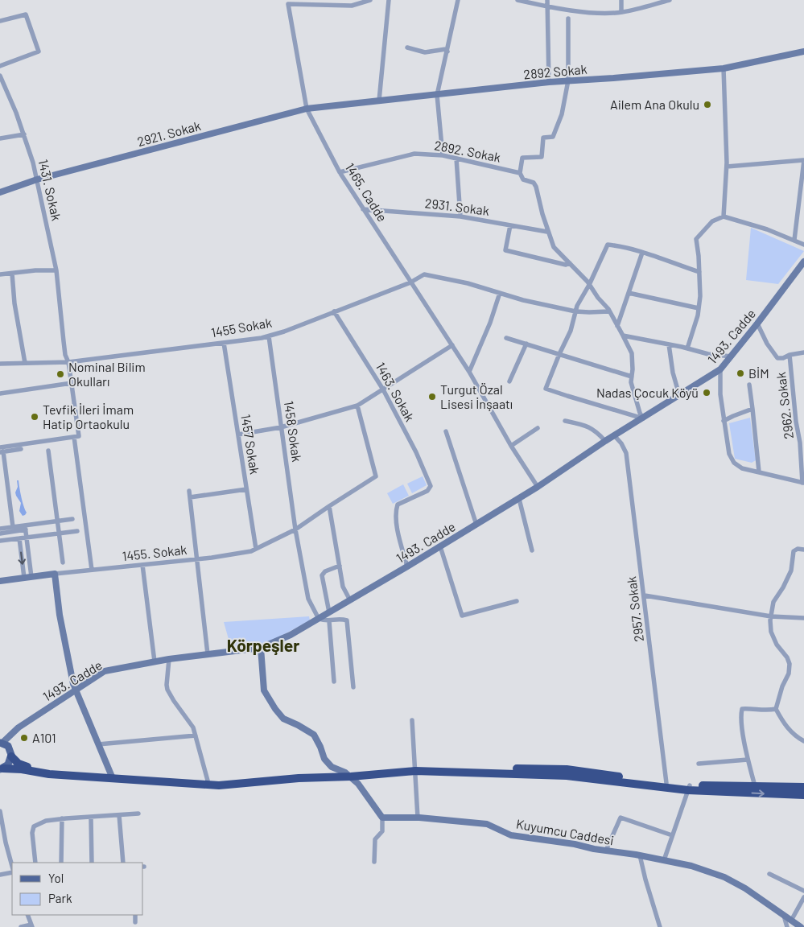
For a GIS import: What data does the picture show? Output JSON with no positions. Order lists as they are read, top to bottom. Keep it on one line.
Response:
{"streets":{"street":["2892 Sokak","2921. Sokak","2892. Sokak","1431. Sokak","1465. Cadde","2931. Sokak","1455 Sokak","1493. Cadde","1463. Sokak","2962. Sokak","1458 Sokak","1457 Sokak","1455. Sokak","2957. Sokak","Kuyumcu Caddesi"]},"crossings":[["2892 Sokak","2921. Sokak"],["2892 Sokak","1465. Cadde"],["2921. Sokak","1431. Sokak"],["2921. Sokak","1465. Cadde"],["2892. Sokak","1465. Cadde"],["1431. Sokak","1455 Sokak"],["1431. Sokak","1455. Sokak"],["1465. Cadde","2931. Sokak"],["1465. Cadde","1455 Sokak"],["1465. Cadde","1493. Cadde"],["1455 Sokak","1463. Sokak"],["1455 Sokak","1458 Sokak"],["1455 Sokak","1457 Sokak"],["1493. Cadde","1463. Sokak"],["1493. Cadde","2962. Sokak"],["1493. Cadde","1458 Sokak"],["1493. Cadde","2957. Sokak"],["1458 Sokak","1455. Sokak"],["1457 Sokak","1455. Sokak"]],"districts":["Körpeşler"],"places":["Ailem Ana Okulu","BİM","Nominal Bilim Okulları","Nadas Çocuk Köyü","Turgut Özal Lisesi İnşaatı","Tevfik İleri İmam Hatip Ortaokulu","A101"],"legend":["Yol","Park"]}
